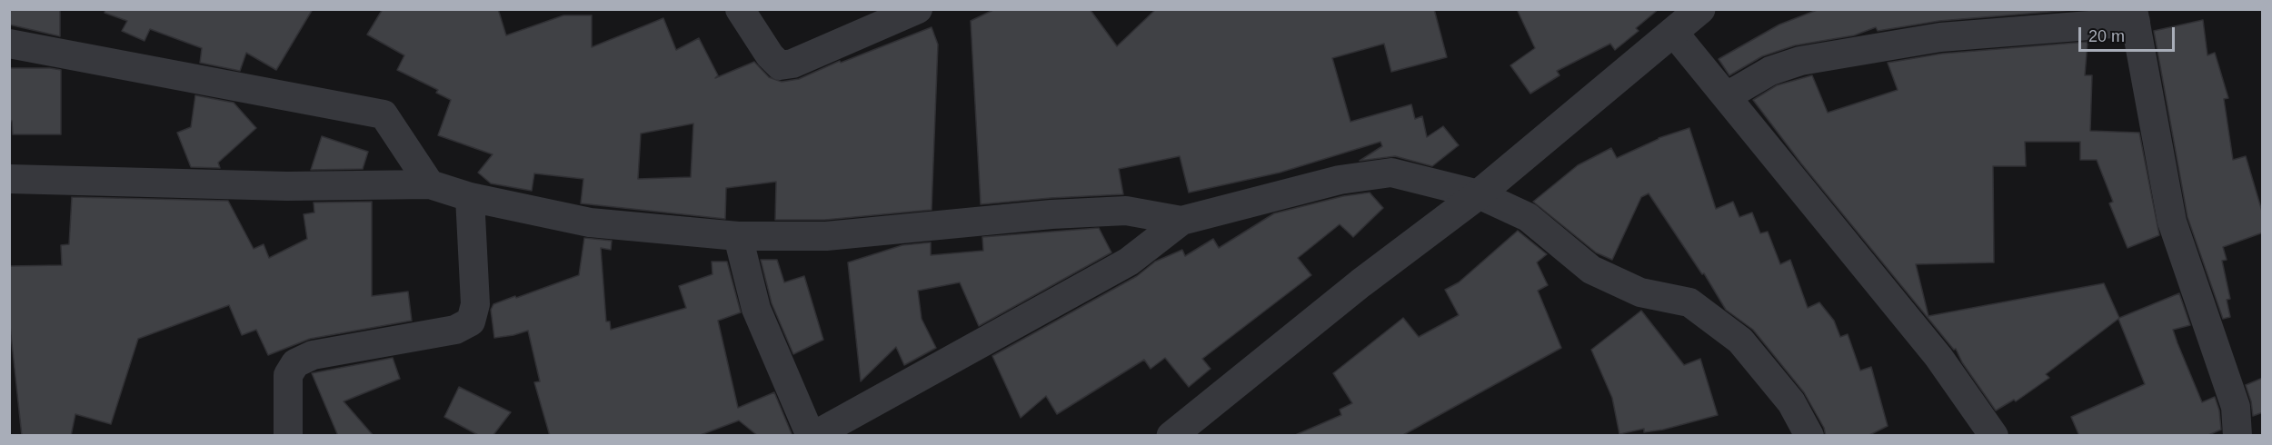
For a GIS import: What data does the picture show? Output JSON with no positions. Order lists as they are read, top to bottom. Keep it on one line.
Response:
{"scale_bar":"20 m"}
